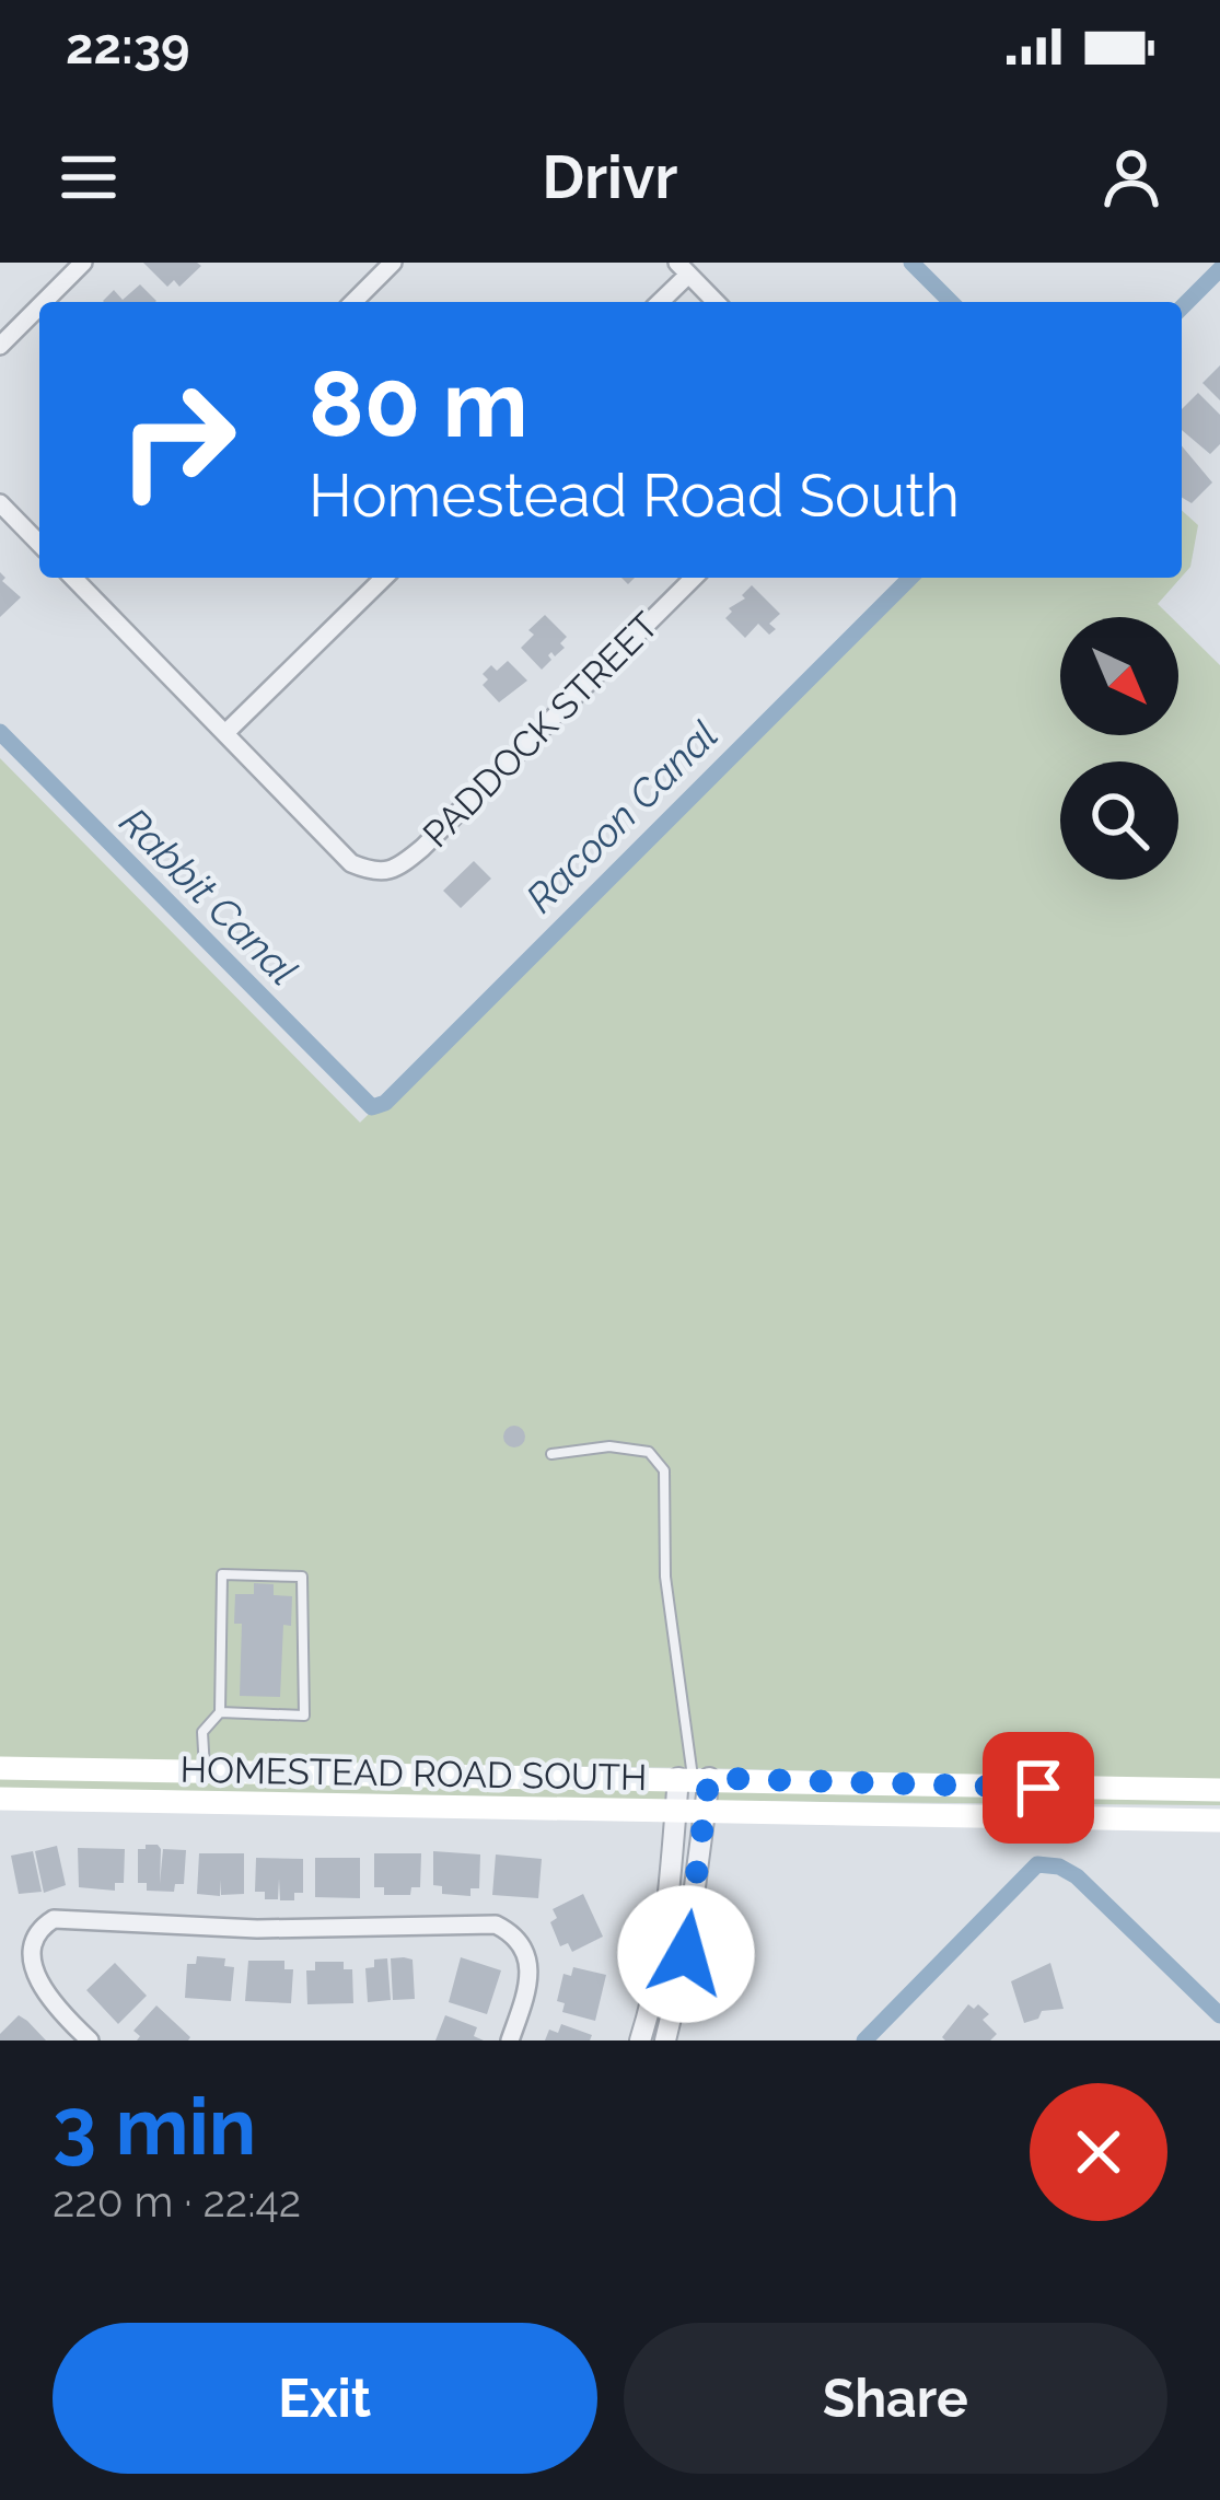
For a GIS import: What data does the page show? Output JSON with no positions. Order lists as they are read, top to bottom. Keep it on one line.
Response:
{"streets":{"main road":["HOMESTEAD ROAD SOUTH"],"street":["PADDOCK STREET"]},"water":["Racoon Canal","Rabbit Canal"],"north":"bottom right","page":{"status":"22:39","header":"Drivr","turn":["80 m","Homestead Road South"],"heading":["3 min","220 m · 22:42"],"buttons":["Exit","Share"]}}
